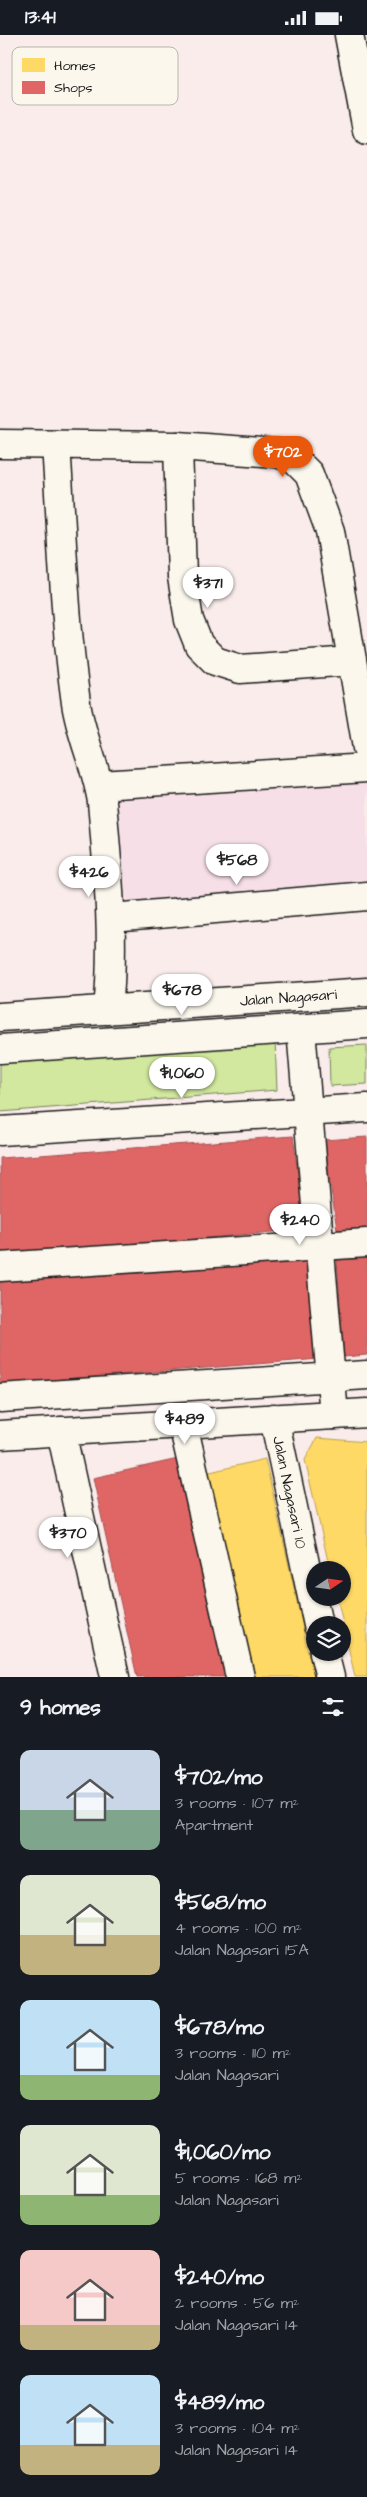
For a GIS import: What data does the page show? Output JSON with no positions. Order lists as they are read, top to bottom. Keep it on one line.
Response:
{"streets":{"street":["Jalan Nagasari","Jalan Nagasari 10"]},"legend":["Homes","Shops"],"north":"right","page":{"status":"13:41","price":["$702","$371","$568","$426","$678","$1,060","$240","$489","$370"],"heading":"9 homes","list":[{"name":"$702/mo","note":"3 rooms · 107 m² · Apartment"},{"name":"$568/mo","note":"4 rooms · 100 m² · Jalan Nagasari 15A"},{"name":"$678/mo","note":"3 rooms · 110 m² · Jalan Nagasari"},{"name":"$1,060/mo","note":"5 rooms · 168 m² · Jalan Nagasari"},{"name":"$240/mo","note":"2 rooms · 56 m² · Jalan Nagasari 14"},{"name":"$489/mo","note":"3 rooms · 104 m² · Jalan Nagasari 14"}]}}
